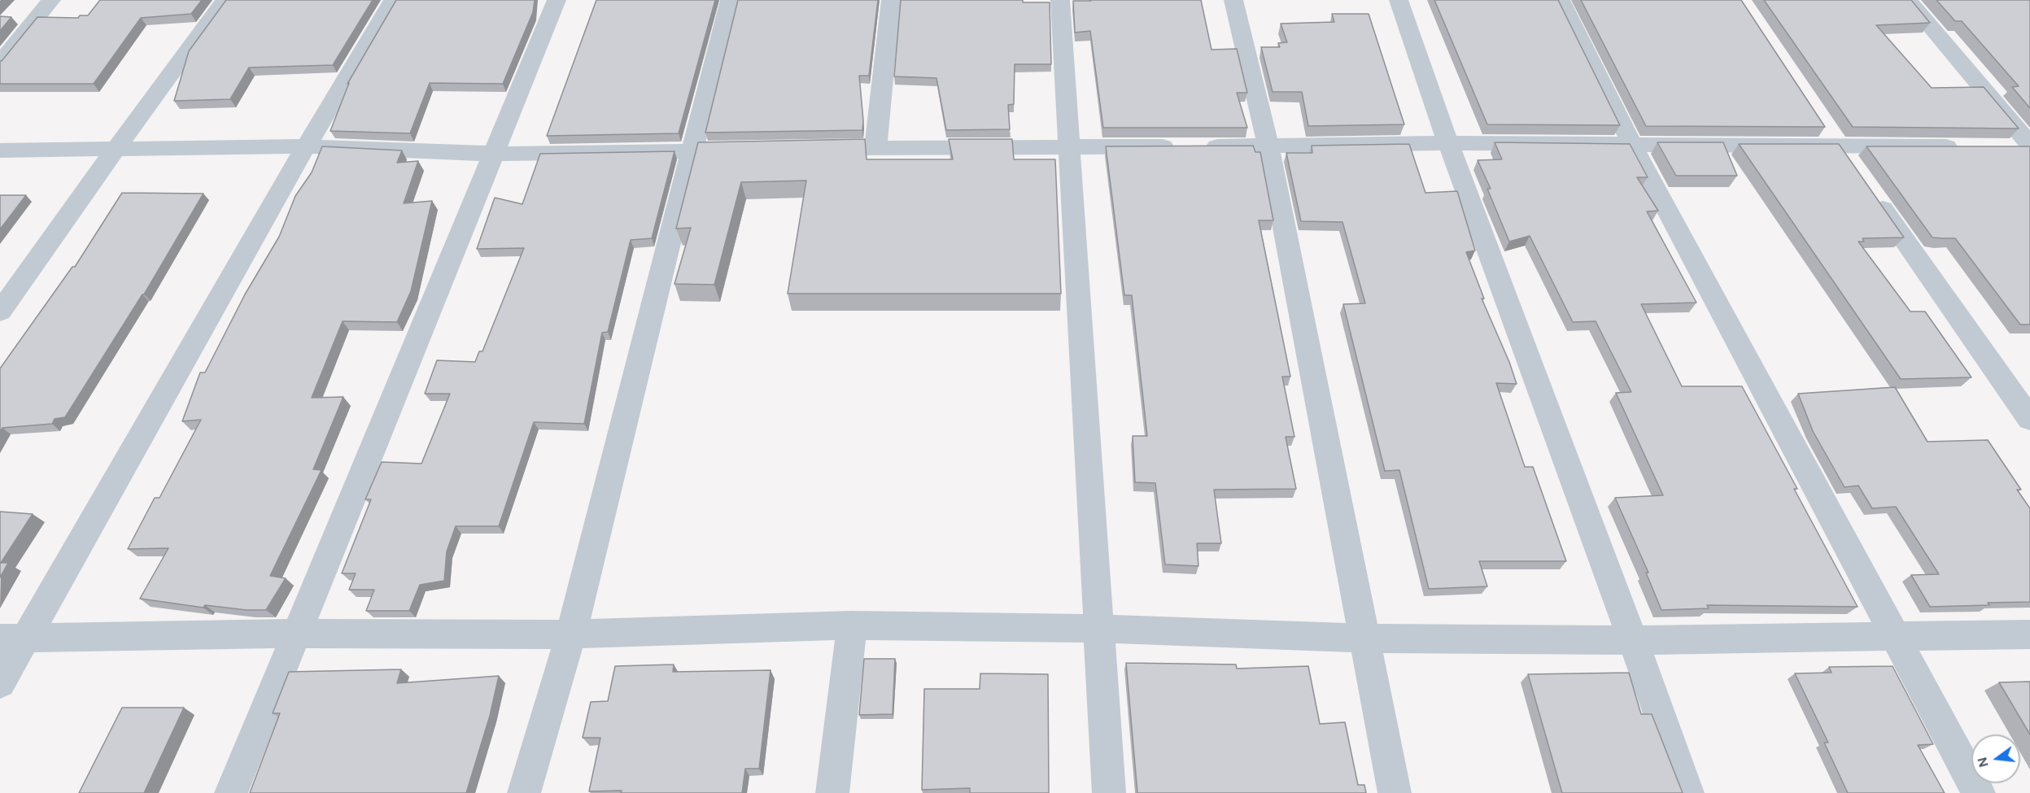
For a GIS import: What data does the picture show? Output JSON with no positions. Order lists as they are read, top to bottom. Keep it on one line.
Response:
{"north":"left"}
